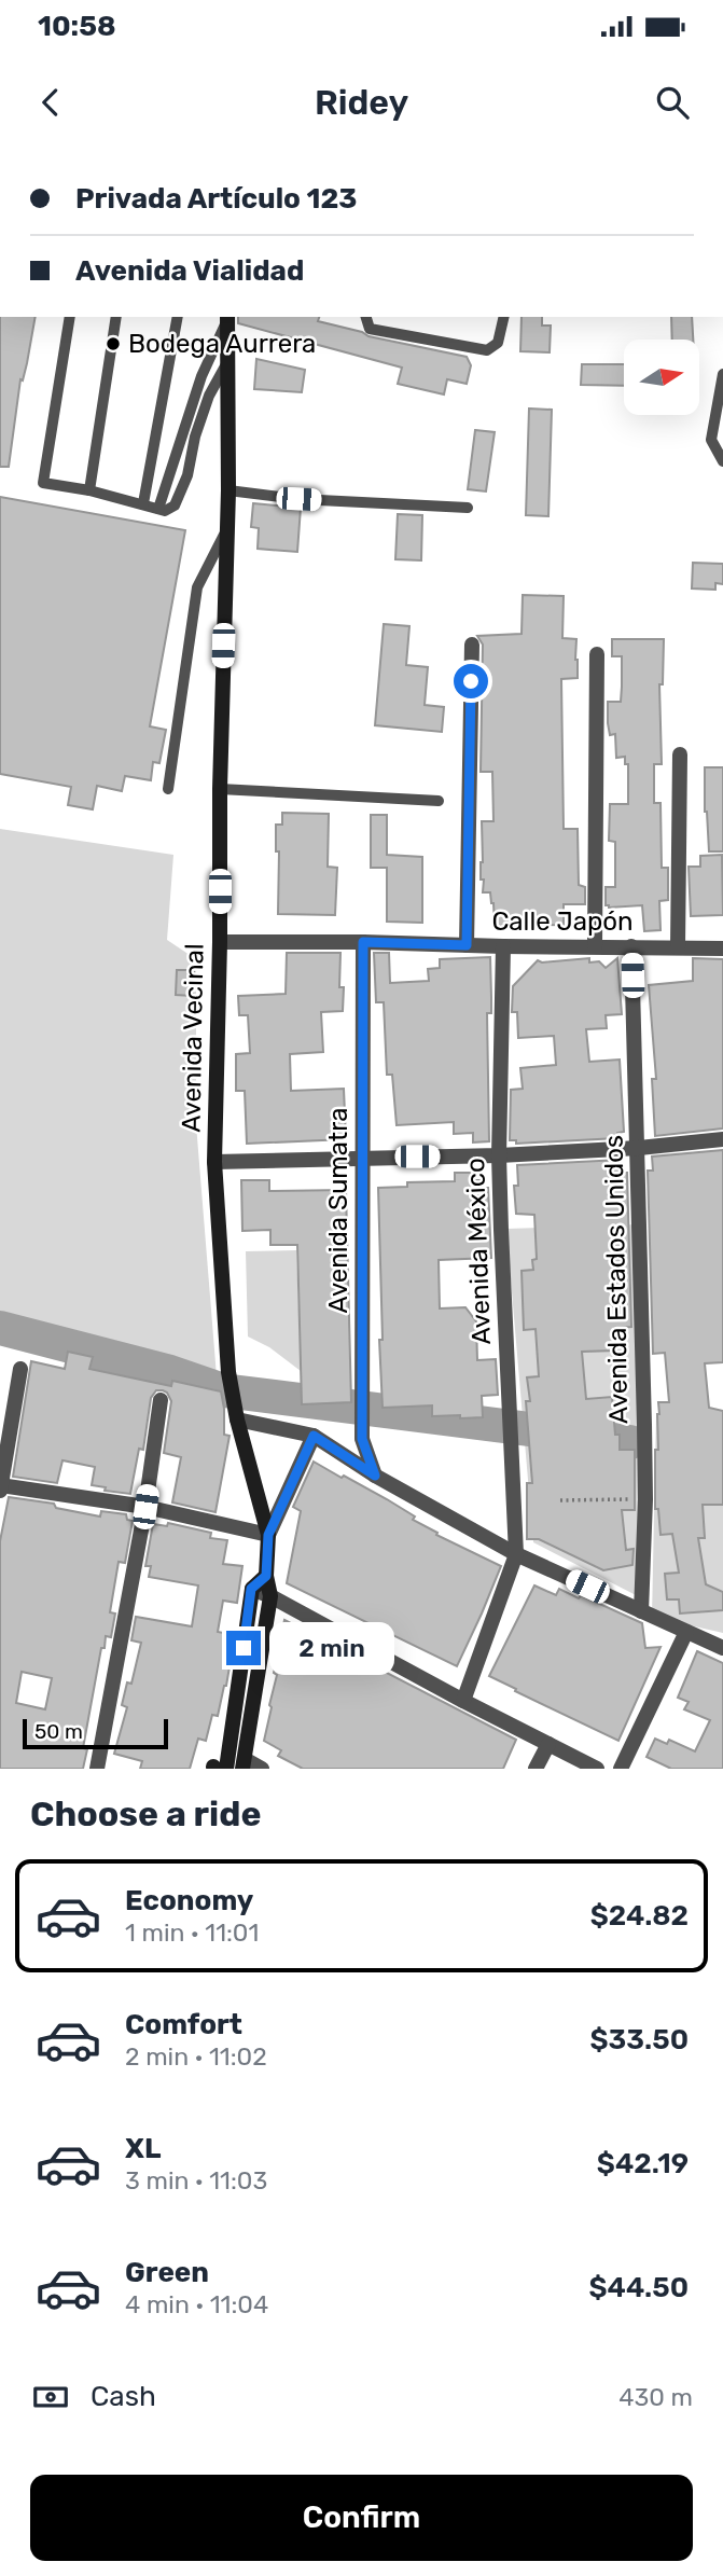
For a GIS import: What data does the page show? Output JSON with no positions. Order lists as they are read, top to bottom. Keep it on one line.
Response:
{"streets":{"street":["Calle Japón","Avenida Vecinal","Avenida Sumatra","Avenida México","Avenida Estados Unidos"]},"crossings":[["Calle Japón","Avenida Vecinal"],["Calle Japón","Avenida Sumatra"],["Calle Japón","Avenida México"],["Calle Japón","Avenida Estados Unidos"]],"places":["Bodega Aurrera"],"scale_bar":"50 m","north":"right","page":{"status":"10:58","header":"Ridey","banner":["Privada Artículo 123","Avenida Vialidad"],"bubble":"2 min","scale":"50 m","heading":"Choose a ride","list":[{"name":"Economy","note":"1 min · 11:01","value":"$24.82"},{"name":"Comfort","note":"2 min · 11:02","value":"$33.50"},{"name":"XL","note":"3 min · 11:03","value":"$42.19"},{"name":"Green","note":"4 min · 11:04","value":"$44.50"}],"pay":["Cash","430 m"],"buttons":"Confirm"}}
